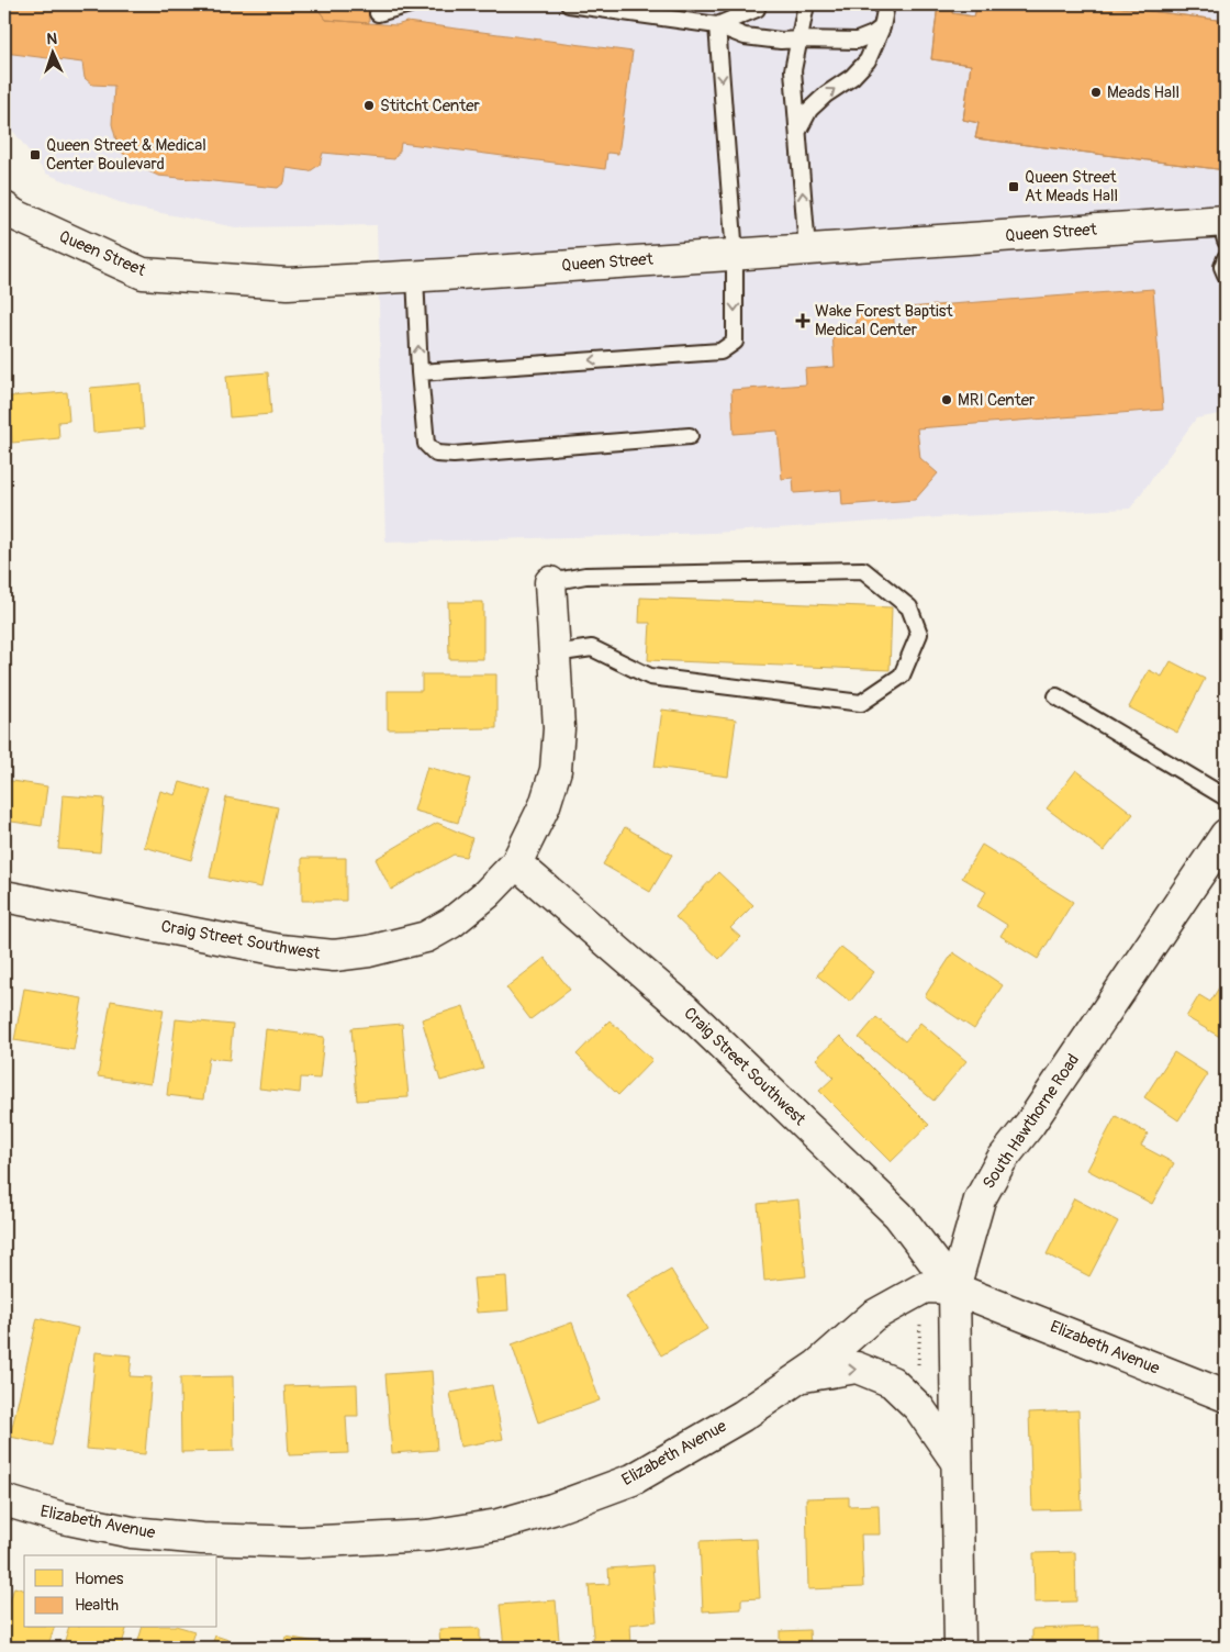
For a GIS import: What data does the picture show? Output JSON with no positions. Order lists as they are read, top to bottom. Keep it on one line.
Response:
{"streets":{"street":["Queen Street","Craig Street Southwest","South Hawthorne Road","Elizabeth Avenue"]},"crossings":[["Craig Street Southwest","South Hawthorne Road"],["Craig Street Southwest","Elizabeth Avenue"],["South Hawthorne Road","Elizabeth Avenue"]],"places":{"other":["Meads Hall","Stitcht Center","MRI Center"],"transit":["Queen Street & Medical Center Boulevard","Queen Street At Meads Hall"],"health":["Wake Forest Baptist Medical Center"]},"legend":["Homes","Health"],"north":"top"}
